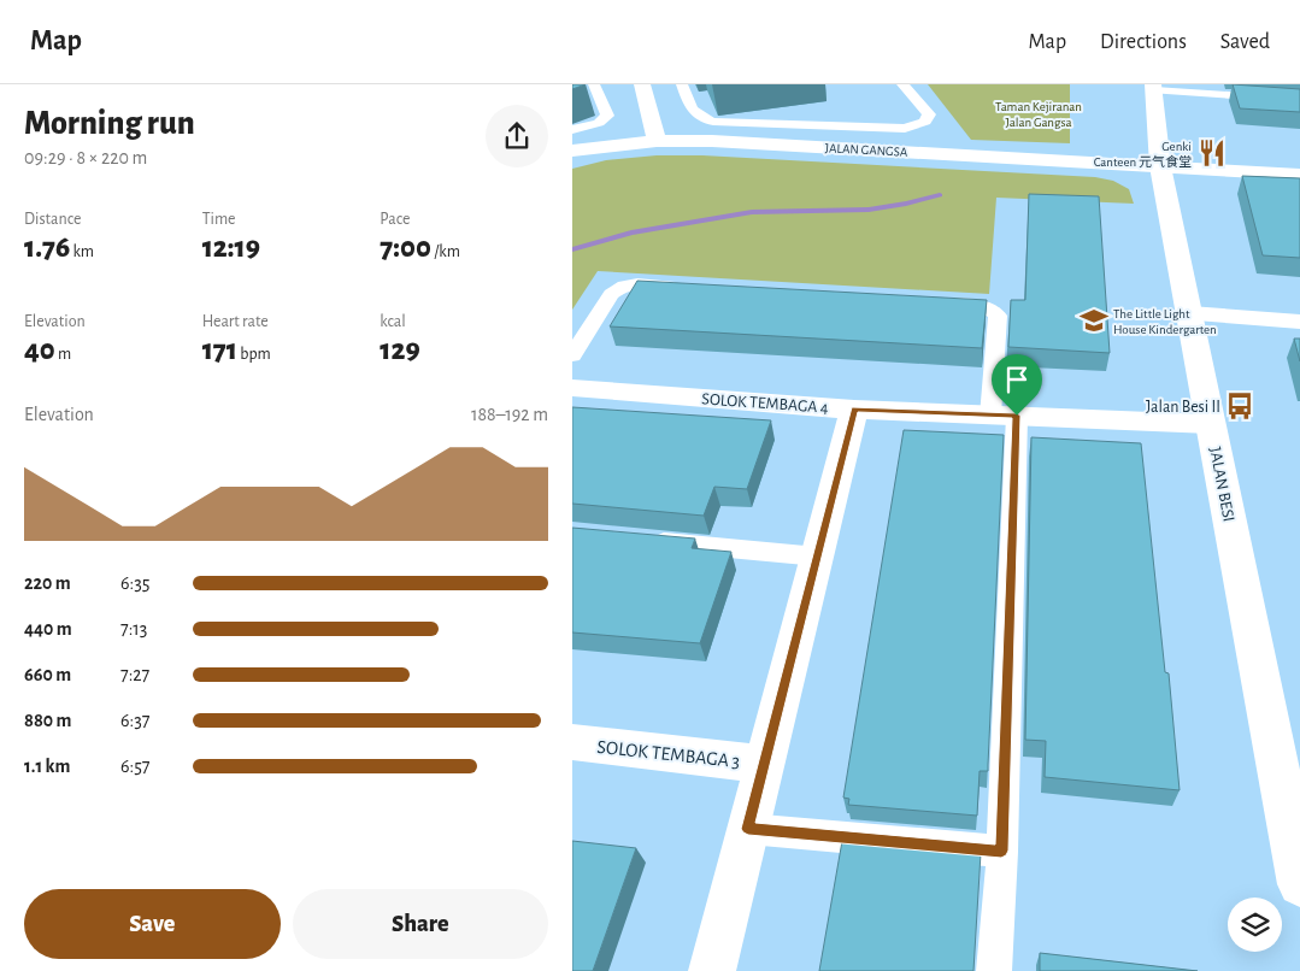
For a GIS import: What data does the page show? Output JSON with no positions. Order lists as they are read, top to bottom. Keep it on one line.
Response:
{"streets":{"street":["JALAN GANGSA","SOLOK TEMBAGA 4","JALAN BESI","SOLOK TEMBAGA 3"]},"crossings":[["JALAN GANGSA","JALAN BESI"],["SOLOK TEMBAGA 4","JALAN BESI"]],"parks":["Taman Kejiranan Jalan Gangsa"],"places":{"restaurant":["Genki Canteen 元气食堂"],"school or university":["The Little Light House Kindergarten"],"bus stop":["Jalan Besi II"]},"page":{"header":"Map","nav":["Map","Directions","Saved"],"heading":["Morning run","09:29 · 8 × 220 m"],"stats":[["Distance","1.76 km"],["Time","12:19"],["Pace","7:00 /km"],["Elevation","40 m"],["Heart rate","171 bpm"],["kcal","129"]],"chart":["Elevation","188–192 m"],"list":[{"name":"220 m","note":"6:35"},{"name":"440 m","note":"7:13"},{"name":"660 m","note":"7:27"},{"name":"880 m","note":"6:37"},{"name":"1.1 km","note":"6:57"}],"buttons":["Save","Share"]}}
